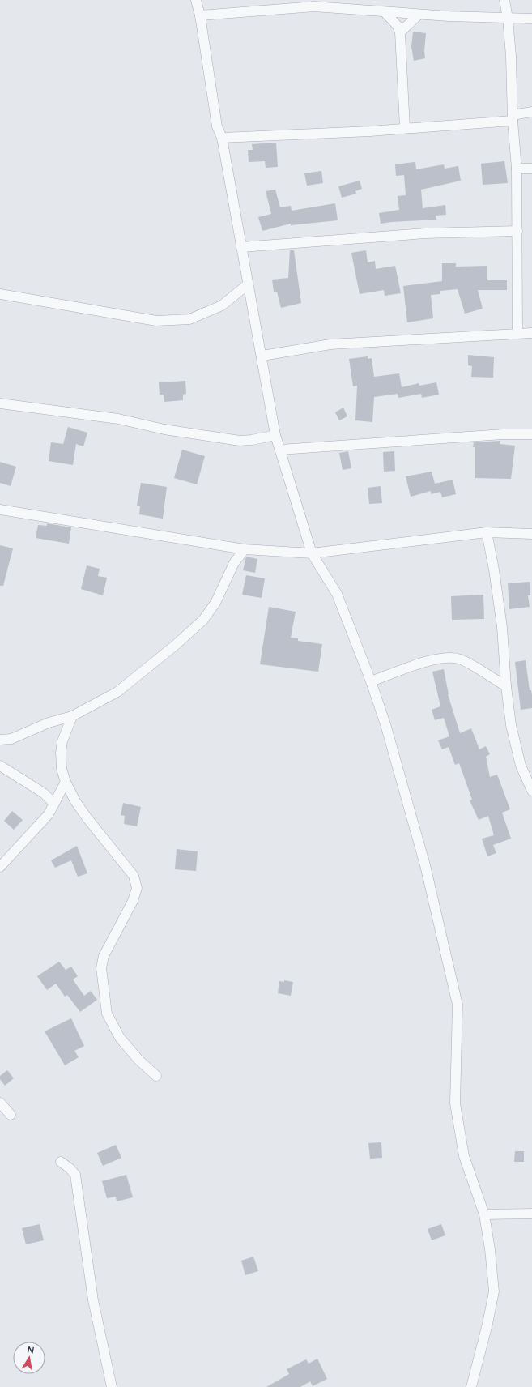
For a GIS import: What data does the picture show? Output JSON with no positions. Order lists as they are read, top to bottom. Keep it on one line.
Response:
{"north":"top"}
